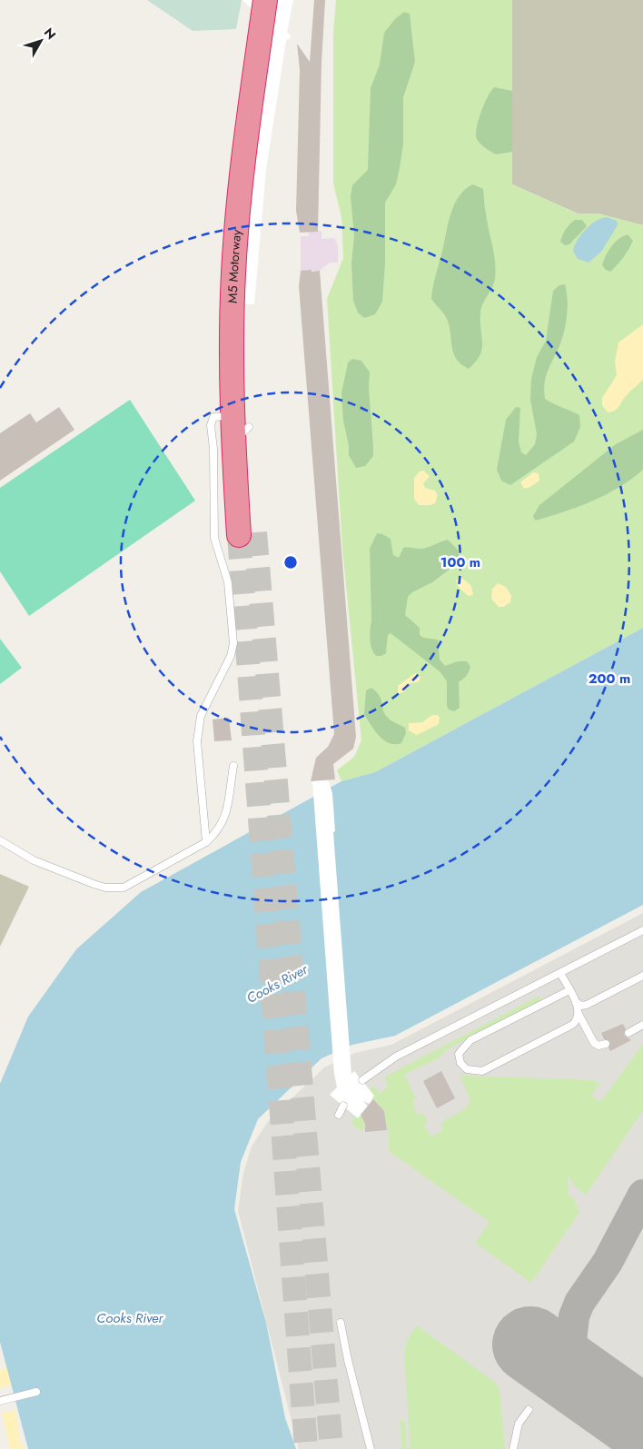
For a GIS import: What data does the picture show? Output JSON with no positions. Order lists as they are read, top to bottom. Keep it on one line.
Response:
{"streets":{"highway":["M5 Motorway"]},"water":["Cooks River"],"north":"top right","rings":["100 m","200 m"]}
